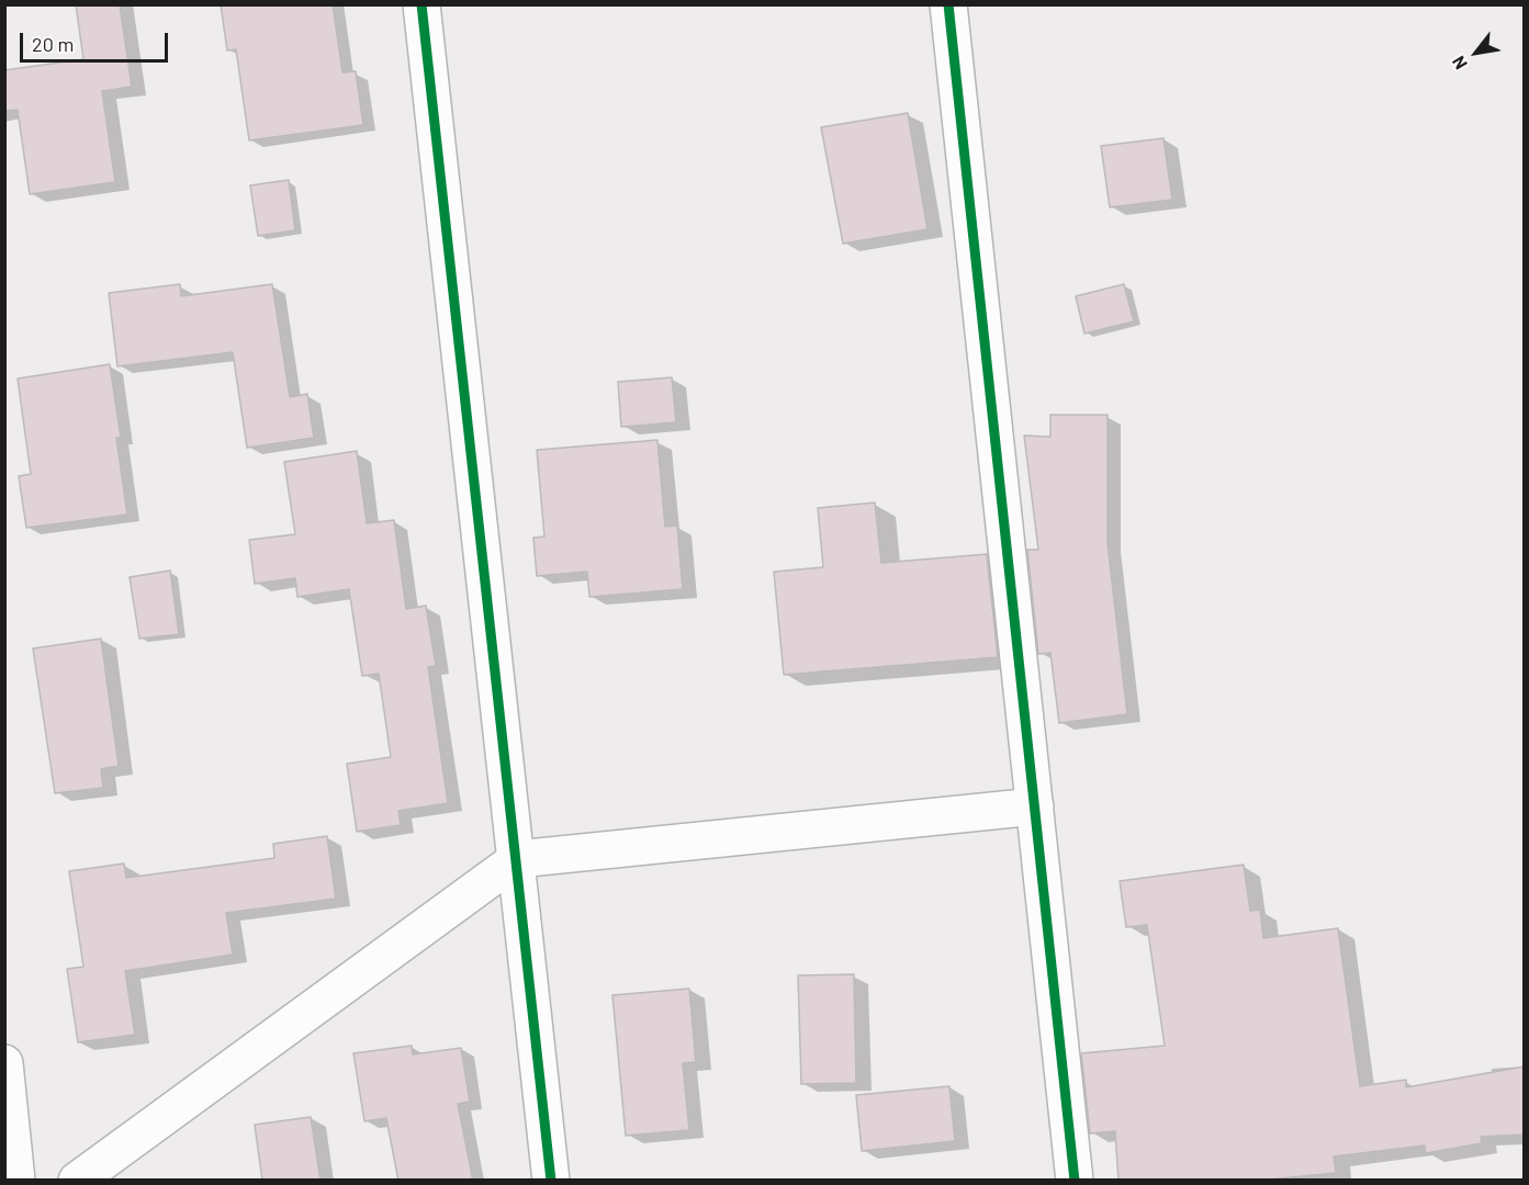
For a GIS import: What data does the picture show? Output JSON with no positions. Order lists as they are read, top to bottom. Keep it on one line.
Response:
{"scale_bar":"20 m","north":"bottom left"}
